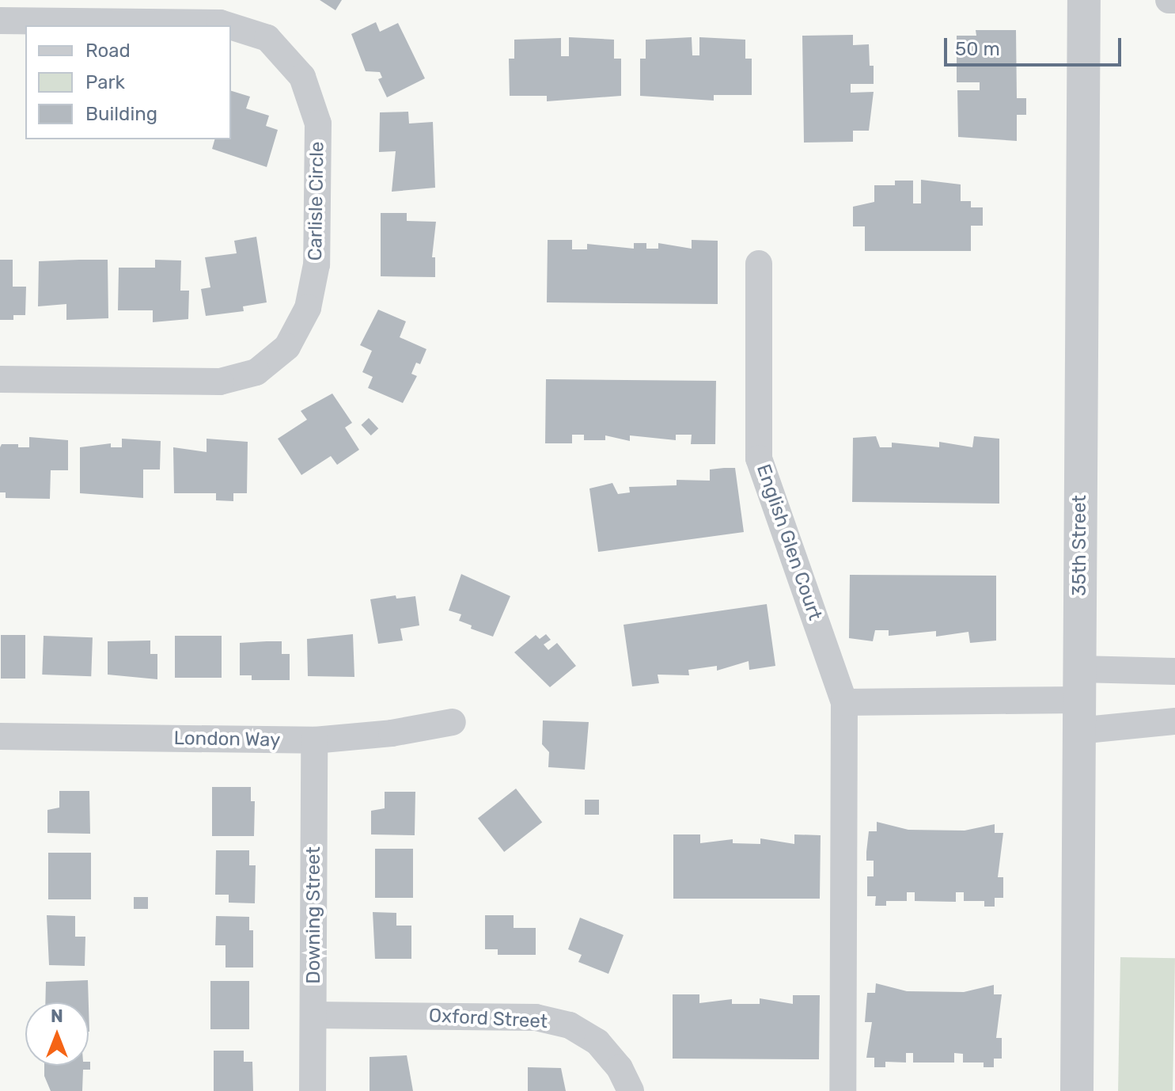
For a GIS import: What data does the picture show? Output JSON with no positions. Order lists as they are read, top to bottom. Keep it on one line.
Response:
{"streets":{"street":["Carlisle Circle","English Glen Court","35th Street","London Way","Downing Street","Oxford Street"]},"crossings":[["London Way","Downing Street"],["Downing Street","Oxford Street"]],"legend":["Road","Park","Building"],"scale_bar":"50 m","north":"top"}
